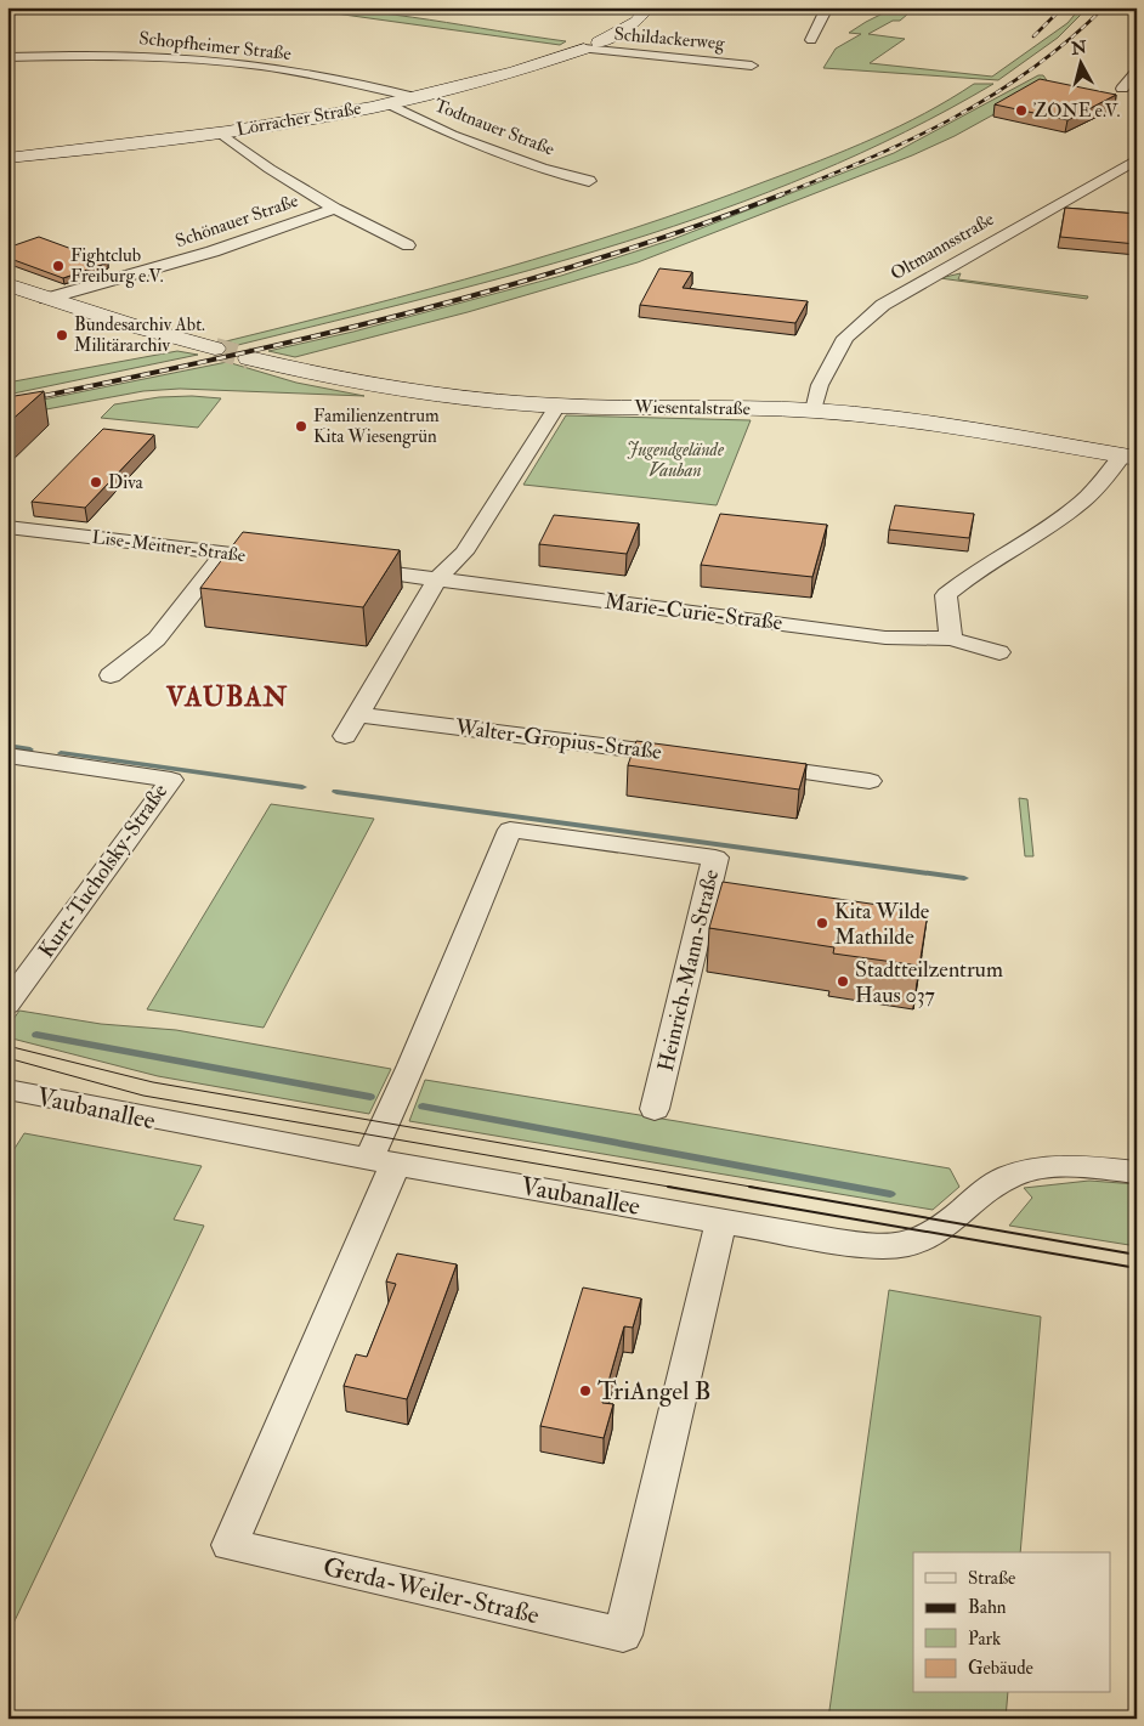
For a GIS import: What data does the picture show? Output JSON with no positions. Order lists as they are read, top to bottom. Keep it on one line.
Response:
{"streets":{"main road":["Lörracher Straße","Wiesentalstraße"],"street":["Schildackerweg","Schopfheimer Straße","Todtnauer Straße","Schönauer Straße","Oltmannsstraße","Lise-Meitner-Straße","Marie-Curie-Straße","Walter-Gropius-Straße","Kurt-Tucholsky-Straße","Heinrich-Mann-Straße","Vaubanallee","Gerda-Weiler-Straße"]},"crossings":[["Schildackerweg","Lörracher Straße"],["Schopfheimer Straße","Lörracher Straße"],["Lörracher Straße","Todtnauer Straße"],["Lörracher Straße","Schönauer Straße"],["Oltmannsstraße","Wiesentalstraße"],["Heinrich-Mann-Straße","Vaubanallee"],["Heinrich-Mann-Straße","Gerda-Weiler-Straße"],["Vaubanallee","Gerda-Weiler-Straße"]],"districts":["VAUBAN"],"parks":["Jugendgelände Vauban"],"places":["ZONE e.V.","Fightclub Freiburg e.V.","Bundesarchiv Abt. Militärarchiv","Familienzentrum Kita Wiesengrün","Diva","Kita Wilde Mathilde","Stadtteilzentrum Haus 037","TriAngel B"],"legend":["Straße","Bahn","Park","Gebäude"],"north":"top"}
